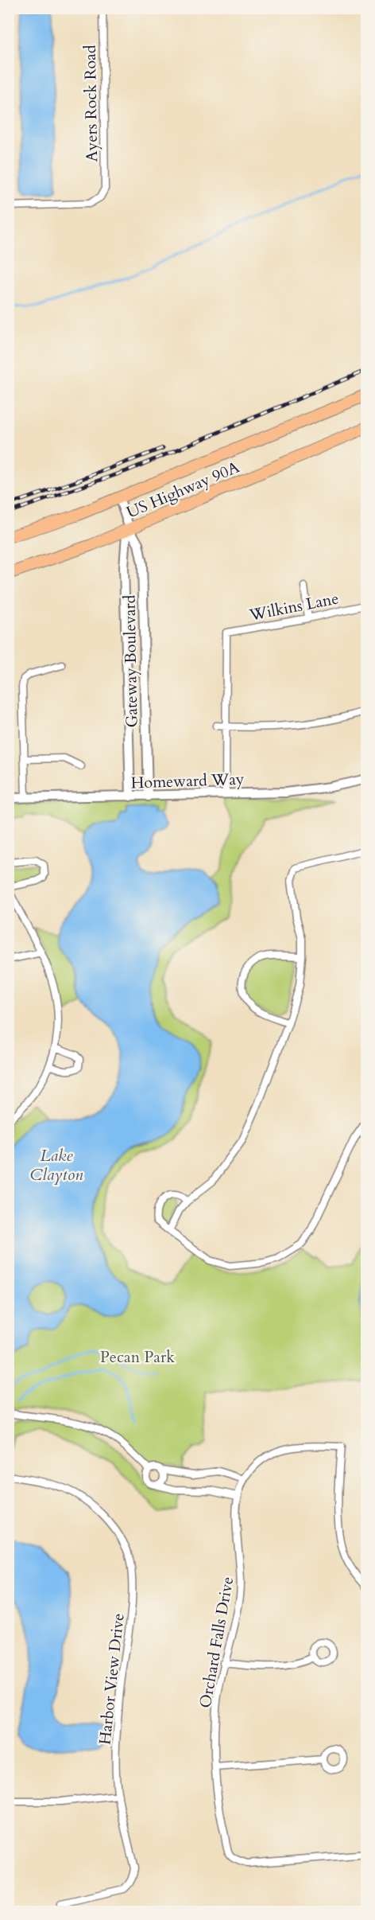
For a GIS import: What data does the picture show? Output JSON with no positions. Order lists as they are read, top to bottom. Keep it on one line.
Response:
{"streets":{"main road":["US Highway 90A"],"street":["Ayers Rock Road","Wilkins Lane","Gateway Boulevard","Homeward Way","Orchard Falls Drive","Harbor View Drive"]},"crossings":[["US Highway 90A","Gateway Boulevard"],["Gateway Boulevard","Homeward Way"]],"water":["Lake Clayton"],"parks":["Pecan Park"]}
